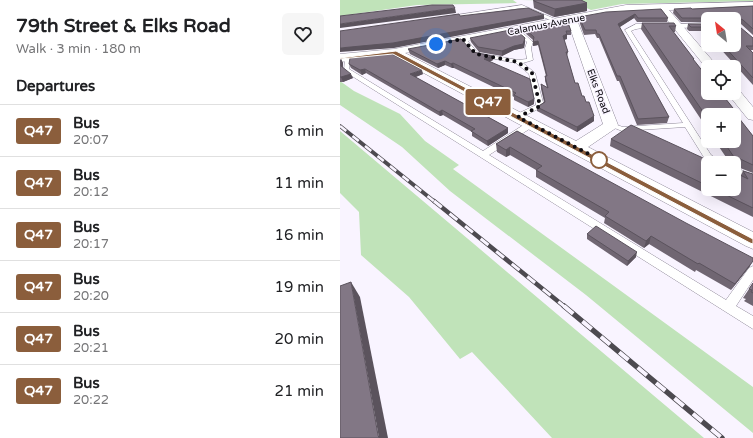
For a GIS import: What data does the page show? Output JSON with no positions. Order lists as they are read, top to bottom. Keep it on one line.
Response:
{"streets":{"street":["Calamus Avenue","Elks Road"]},"crossings":[["Calamus Avenue","Elks Road"]],"lines":["bus line Q47"],"north":"top left","page":{"heading":[["79th Street & Elks Road","Walk · 3 min · 180 m"],"Departures"],"on_map":"Q47","map_buttons":["+","−"],"list":[{"mark":"Q47","name":"Bus","note":"20:07","value":"6 min"},{"mark":"Q47","name":"Bus","note":"20:12","value":"11 min"},{"mark":"Q47","name":"Bus","note":"20:17","value":"16 min"},{"mark":"Q47","name":"Bus","note":"20:20","value":"19 min"},{"mark":"Q47","name":"Bus","note":"20:21","value":"20 min"},{"mark":"Q47","name":"Bus","note":"20:22","value":"21 min"}]}}
